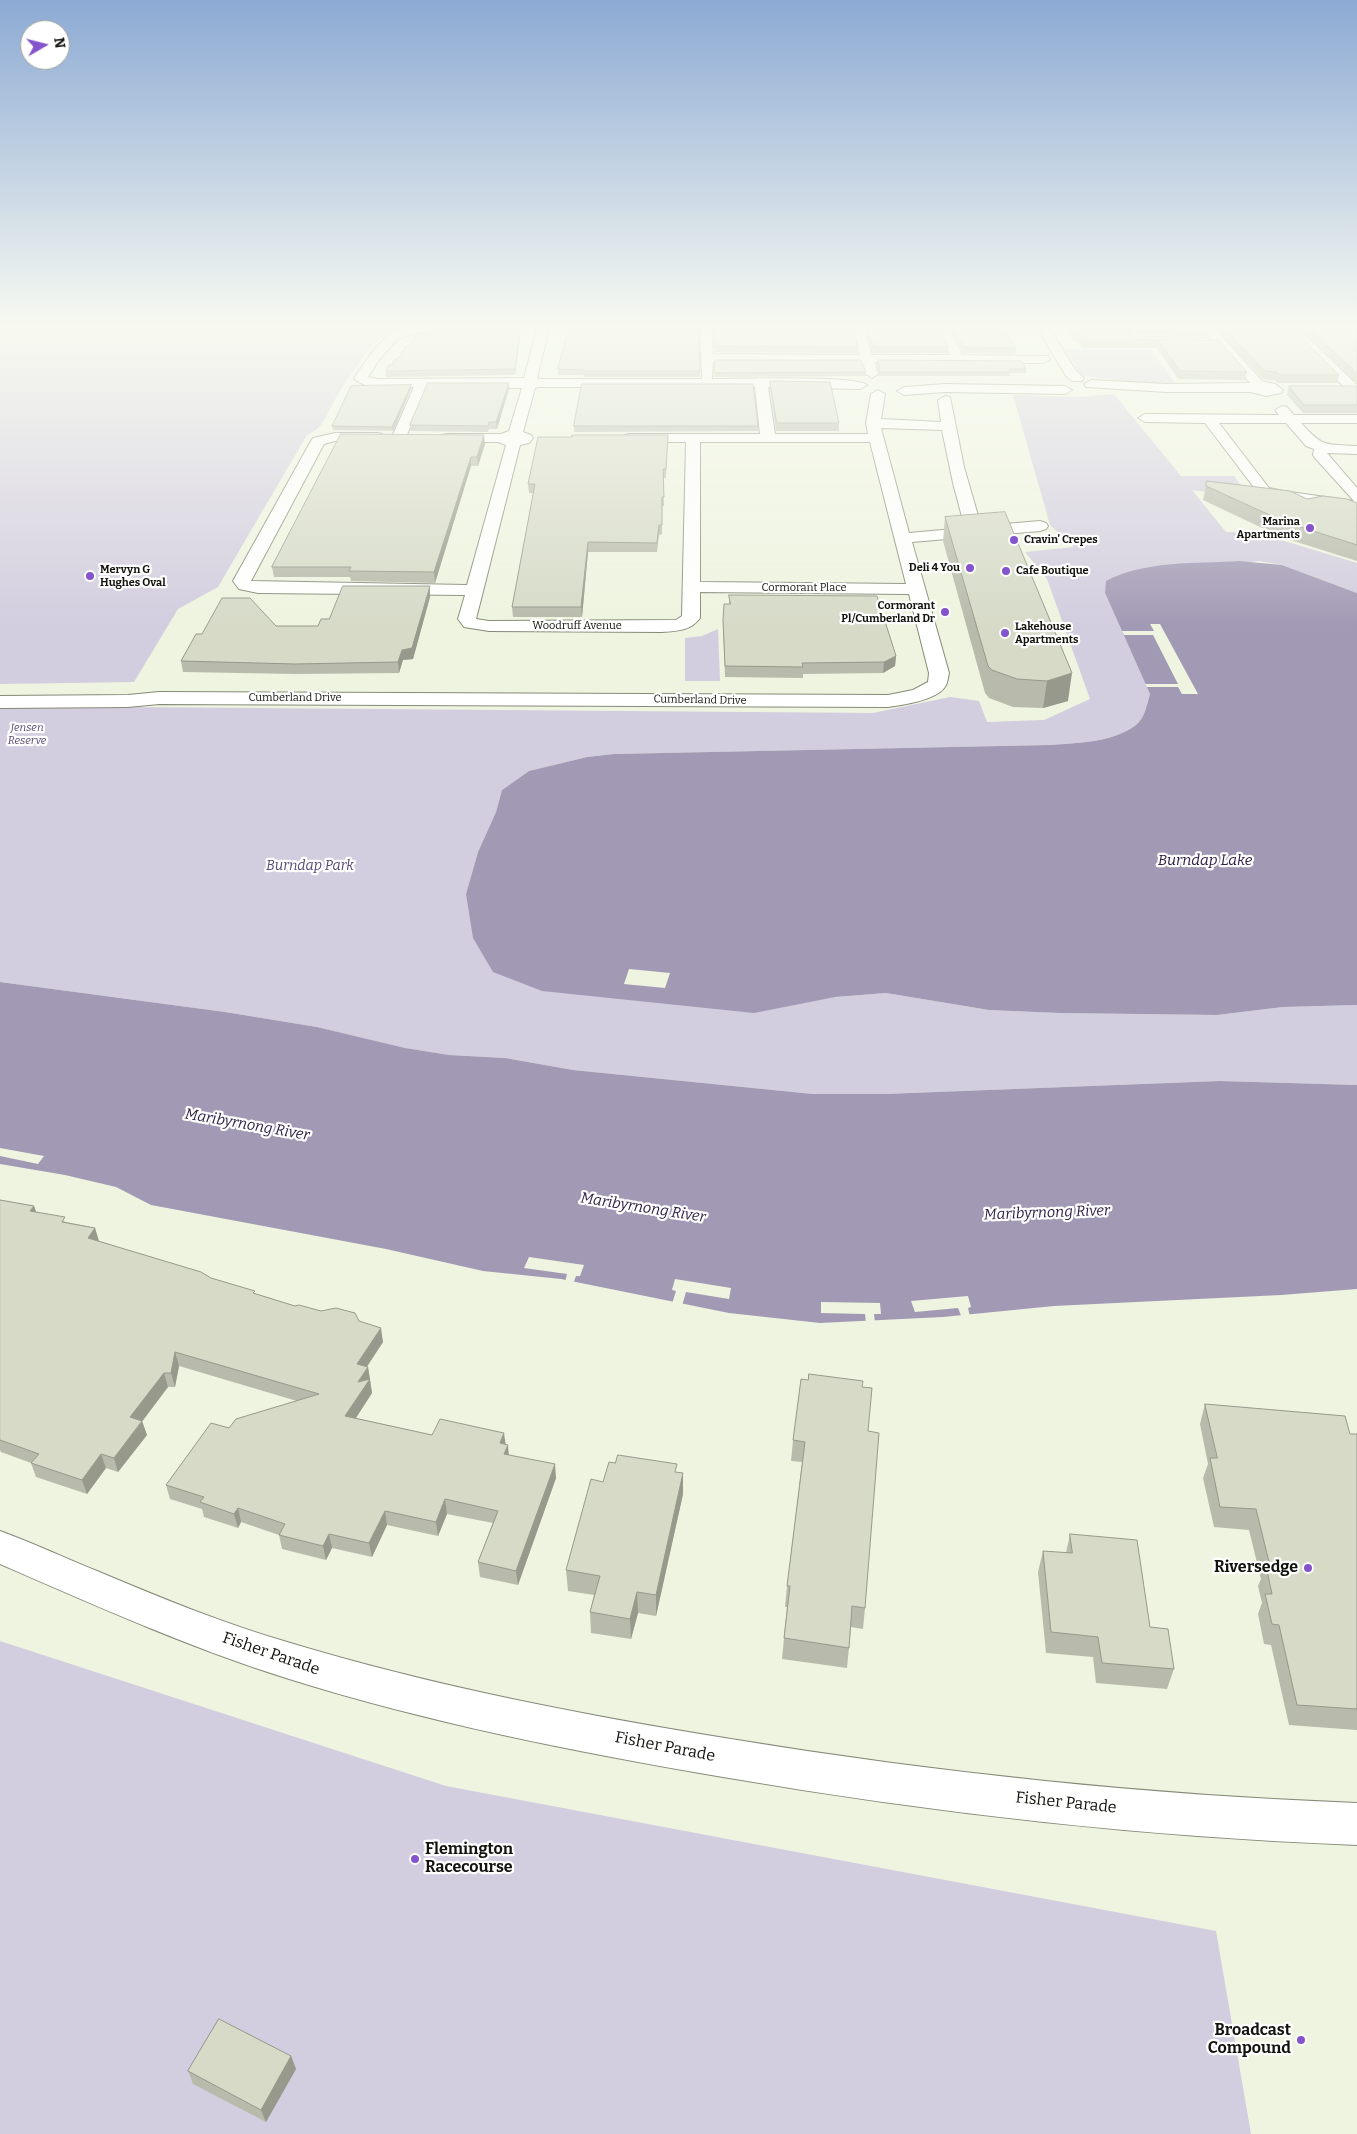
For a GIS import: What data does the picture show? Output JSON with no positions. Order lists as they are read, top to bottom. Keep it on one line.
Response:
{"streets":{"street":["Cormorant Place","Woodruff Avenue","Cumberland Drive","Fisher Parade"]},"crossings":[["Cormorant Place","Woodruff Avenue"],["Cormorant Place","Cumberland Drive"]],"water":["Burndap Lake","Maribyrnong River"],"parks":["Jensen Reserve","Burndap Park"],"places":["Marina Apartments","Cravin’ Crepes","Deli 4 You","Cafe Boutique","Mervyn G Hughes Oval","Cormorant Pl/Cumberland Dr","Lakehouse Apartments","Riversedge","Flemington Racecourse","Broadcast Compound"],"north":"right"}
